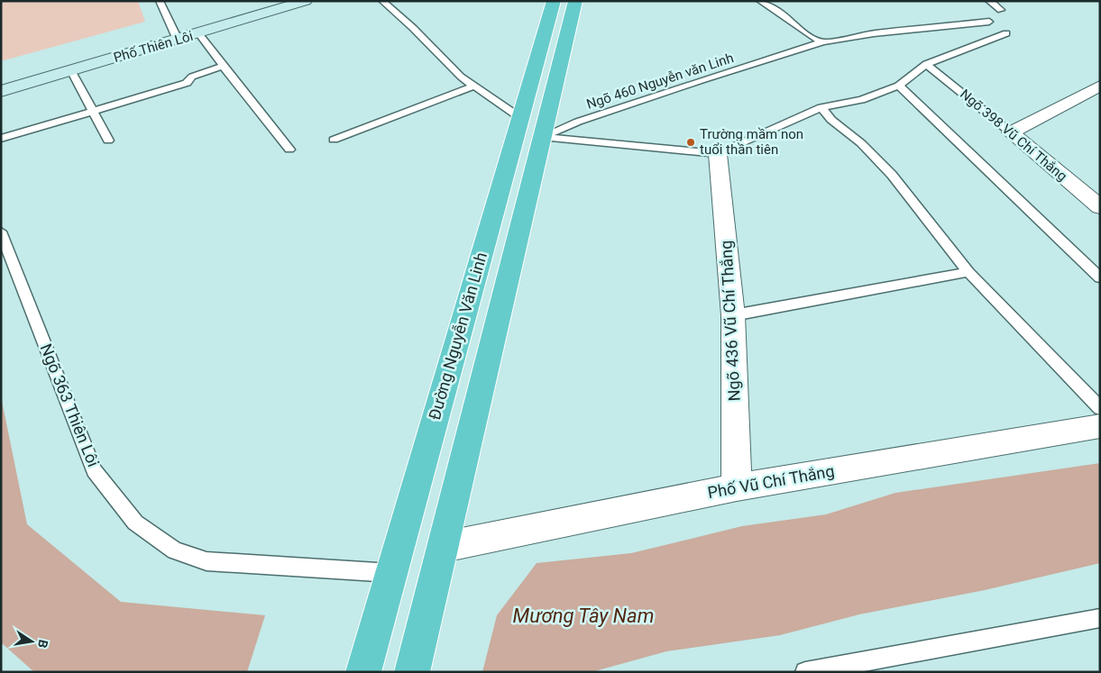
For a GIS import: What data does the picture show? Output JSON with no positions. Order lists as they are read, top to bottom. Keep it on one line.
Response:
{"streets":{"highway":["Đường Nguyễn Văn Linh"],"main road":["Phố Thiên Lôi"],"street":["Ngõ 398 Vũ Chí Thắng","Ngõ 436 Vũ Chí Thắng","Phố Vũ Chí Thắng"],"lane":["Ngõ 460 Nguyễn văn Linh","Ngõ 363 Thiên Lôi"]},"crossings":[["Ngõ 460 Nguyễn văn Linh","Đường Nguyễn Văn Linh"],["Ngõ 436 Vũ Chí Thắng","Phố Vũ Chí Thắng"],["Đường Nguyễn Văn Linh","Ngõ 363 Thiên Lôi"],["Đường Nguyễn Văn Linh","Phố Vũ Chí Thắng"]],"water":["Mương Tây Nam"],"places":["Trường mầm non tuổi thần tiên"],"north":"right"}
